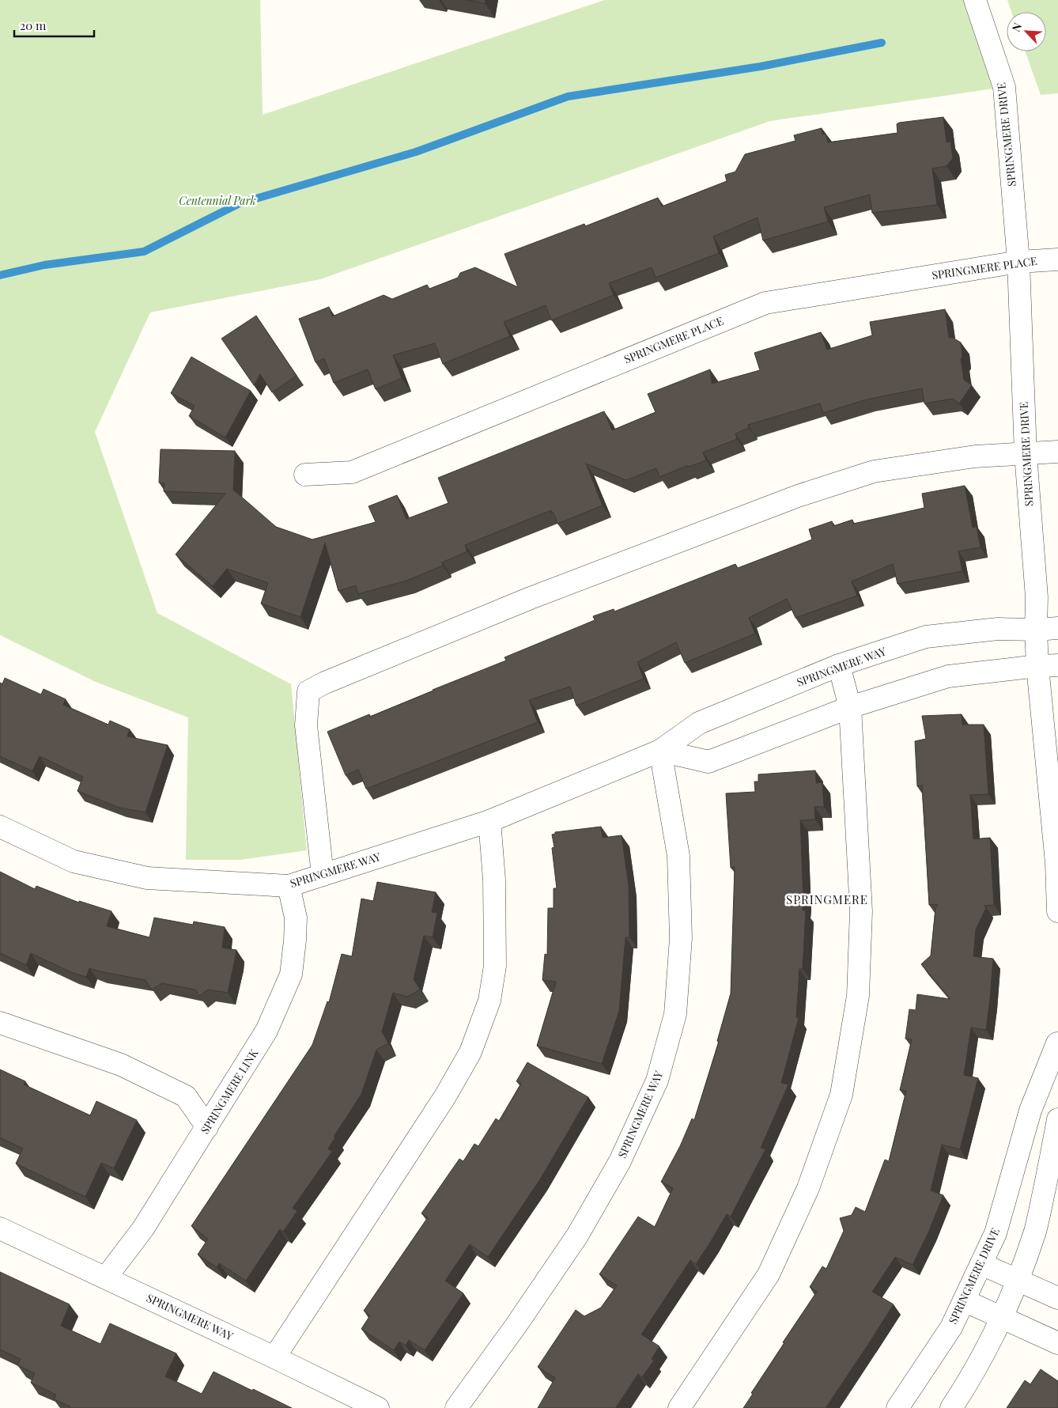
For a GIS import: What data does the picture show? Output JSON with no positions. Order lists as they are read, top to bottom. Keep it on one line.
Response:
{"streets":{"street":["SPRINGMERE DRIVE","SPRINGMERE PLACE","SPRINGMERE WAY","SPRINGMERE LINK"]},"crossings":[["SPRINGMERE DRIVE","SPRINGMERE PLACE"],["SPRINGMERE DRIVE","SPRINGMERE WAY"],["SPRINGMERE WAY","SPRINGMERE LINK"]],"districts":["SPRINGMERE"],"parks":["Centennial Park"],"scale_bar":"20 m","north":"top left"}
